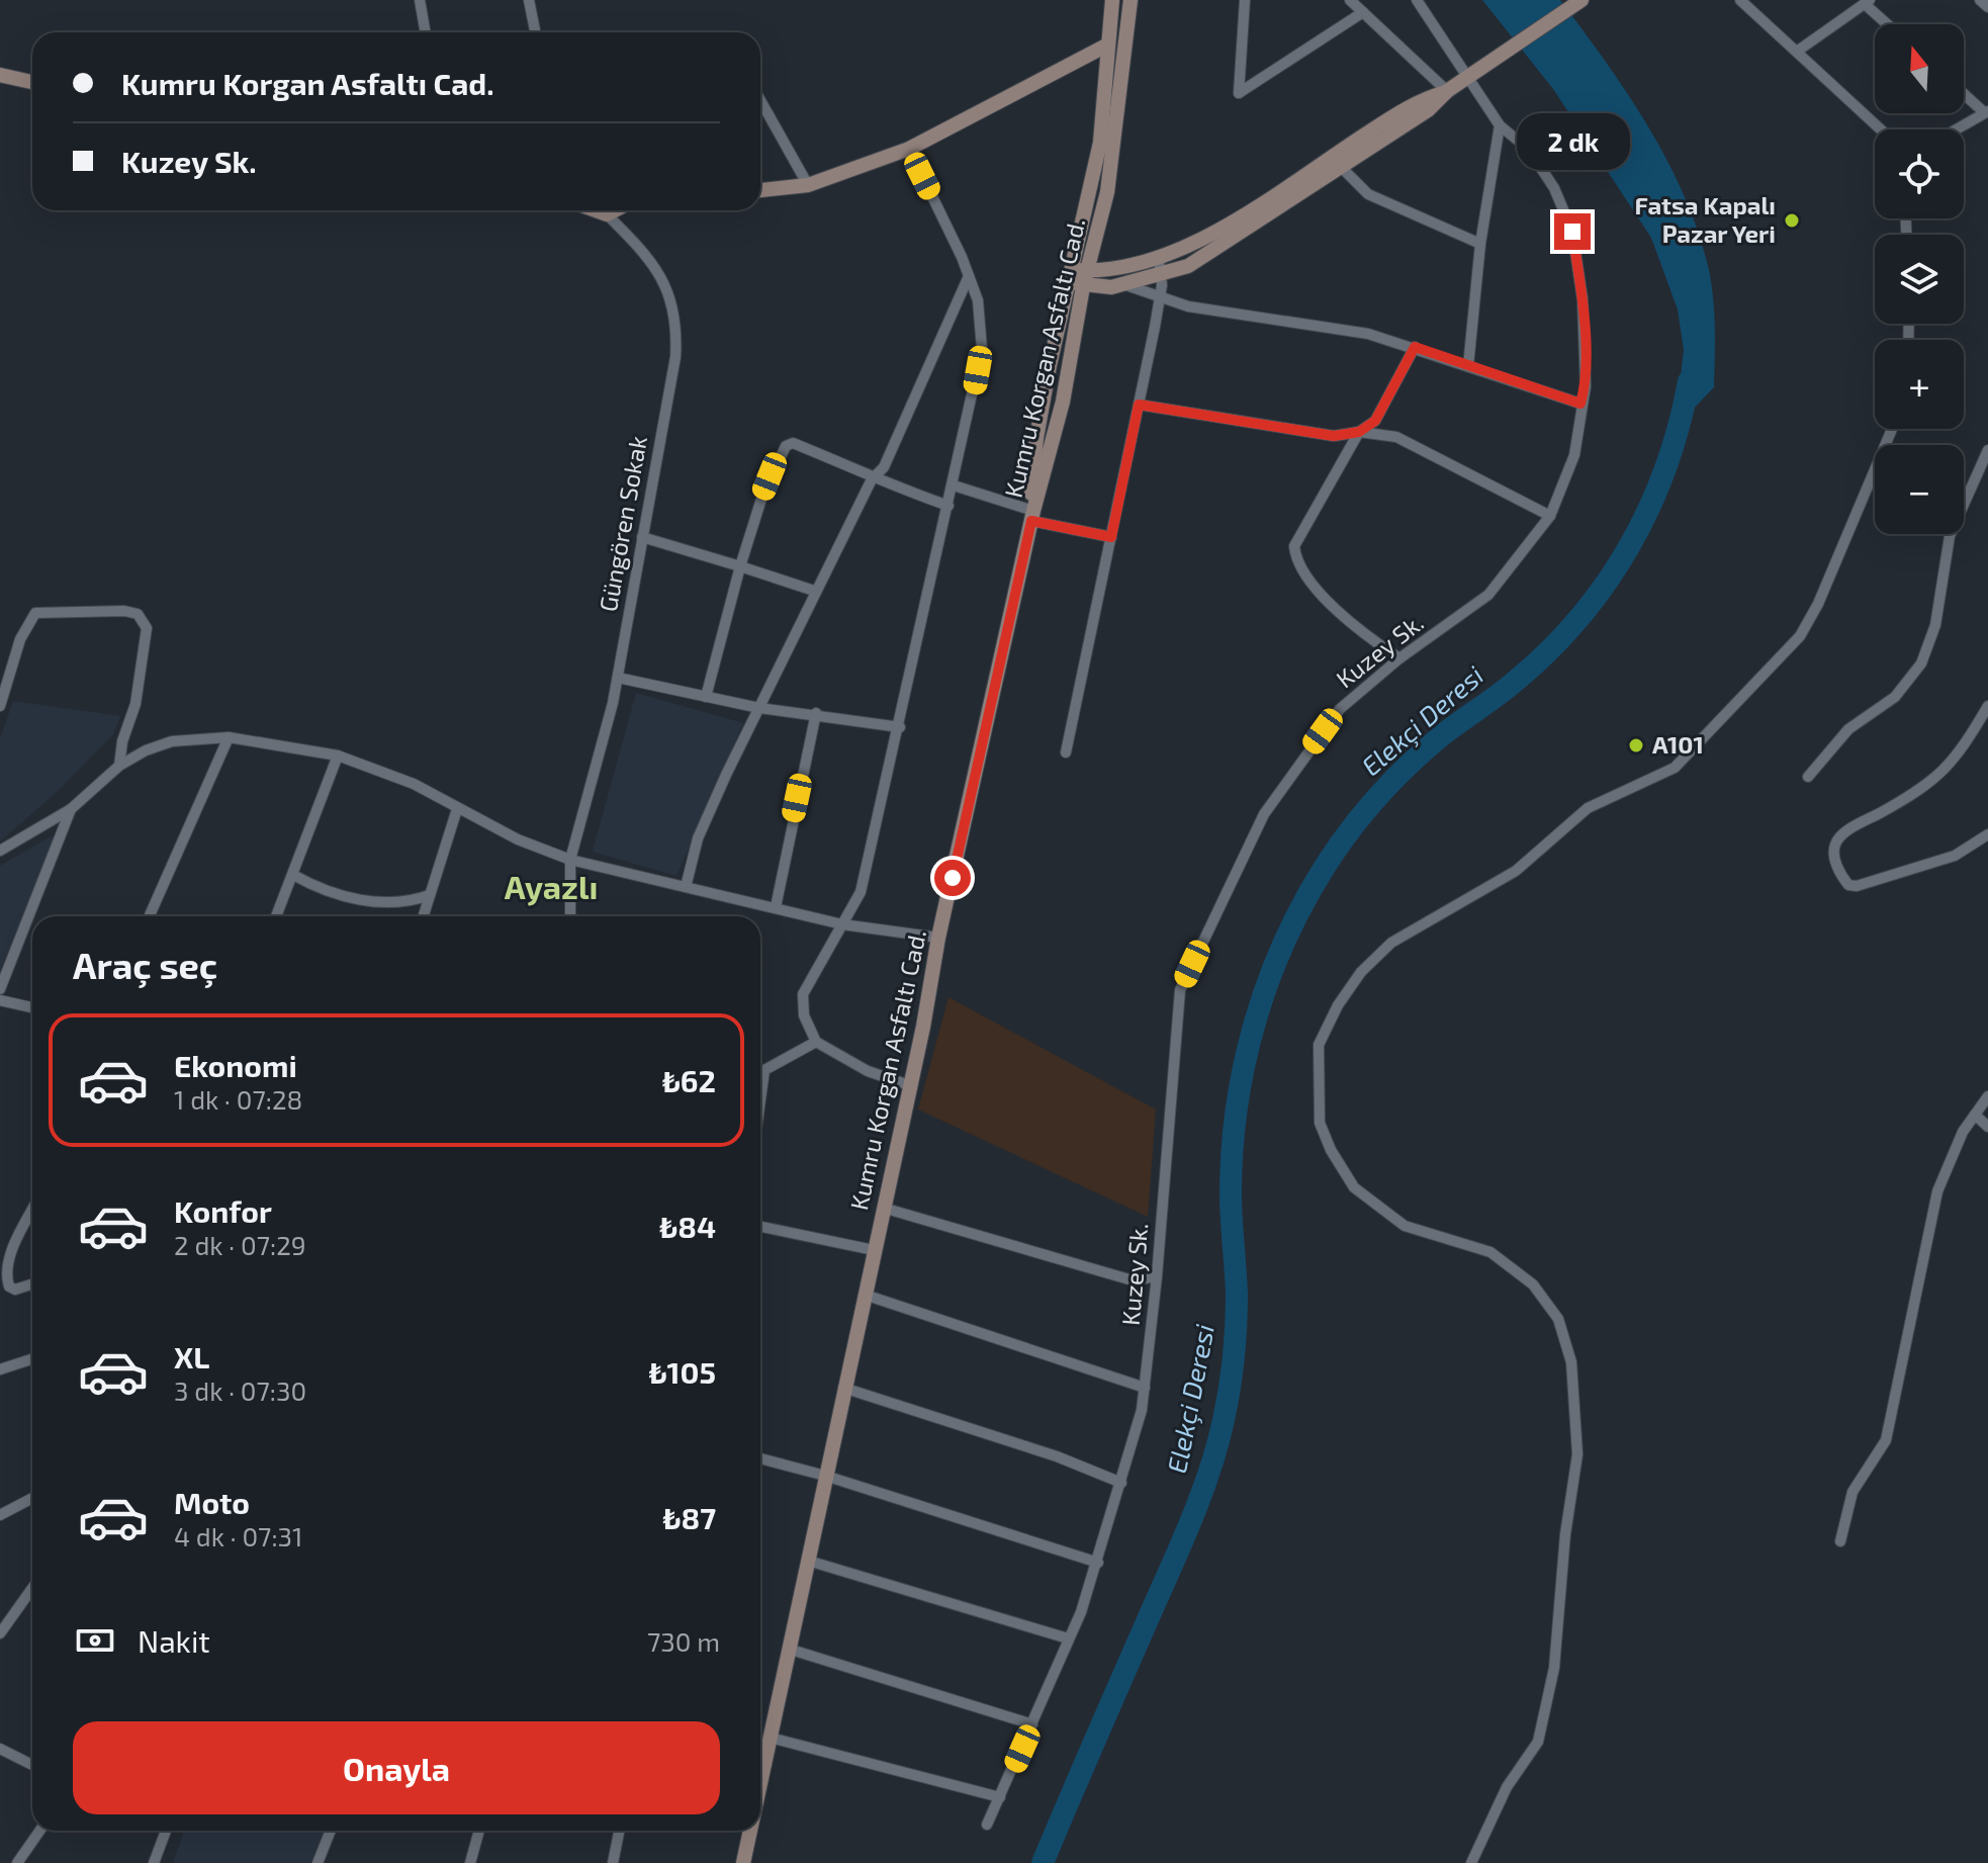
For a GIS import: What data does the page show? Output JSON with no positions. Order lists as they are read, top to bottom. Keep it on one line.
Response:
{"streets":{"main road":["Kumru Korgan Asfaltı Cad."],"street":["Güngören Sokak","Kuzey Sk."]},"districts":["Ayazlı"],"water":["Elekçi Deresi"],"places":["Fatsa Kapalı Pazar Yeri","A101"],"north":"top","page":{"map_buttons":["+","−"],"banner":["Kumru Korgan Asfaltı Cad.","Kuzey Sk."],"bubble":"2 dk","heading":"Araç seç","list":[{"name":"Ekonomi","note":"1 dk · 07:28","value":"₺62"},{"name":"Konfor","note":"2 dk · 07:29","value":"₺84"},{"name":"XL","note":"3 dk · 07:30","value":"₺105"},{"name":"Moto","note":"4 dk · 07:31","value":"₺87"}],"pay":["Nakit","730 m"],"buttons":"Onayla"}}
